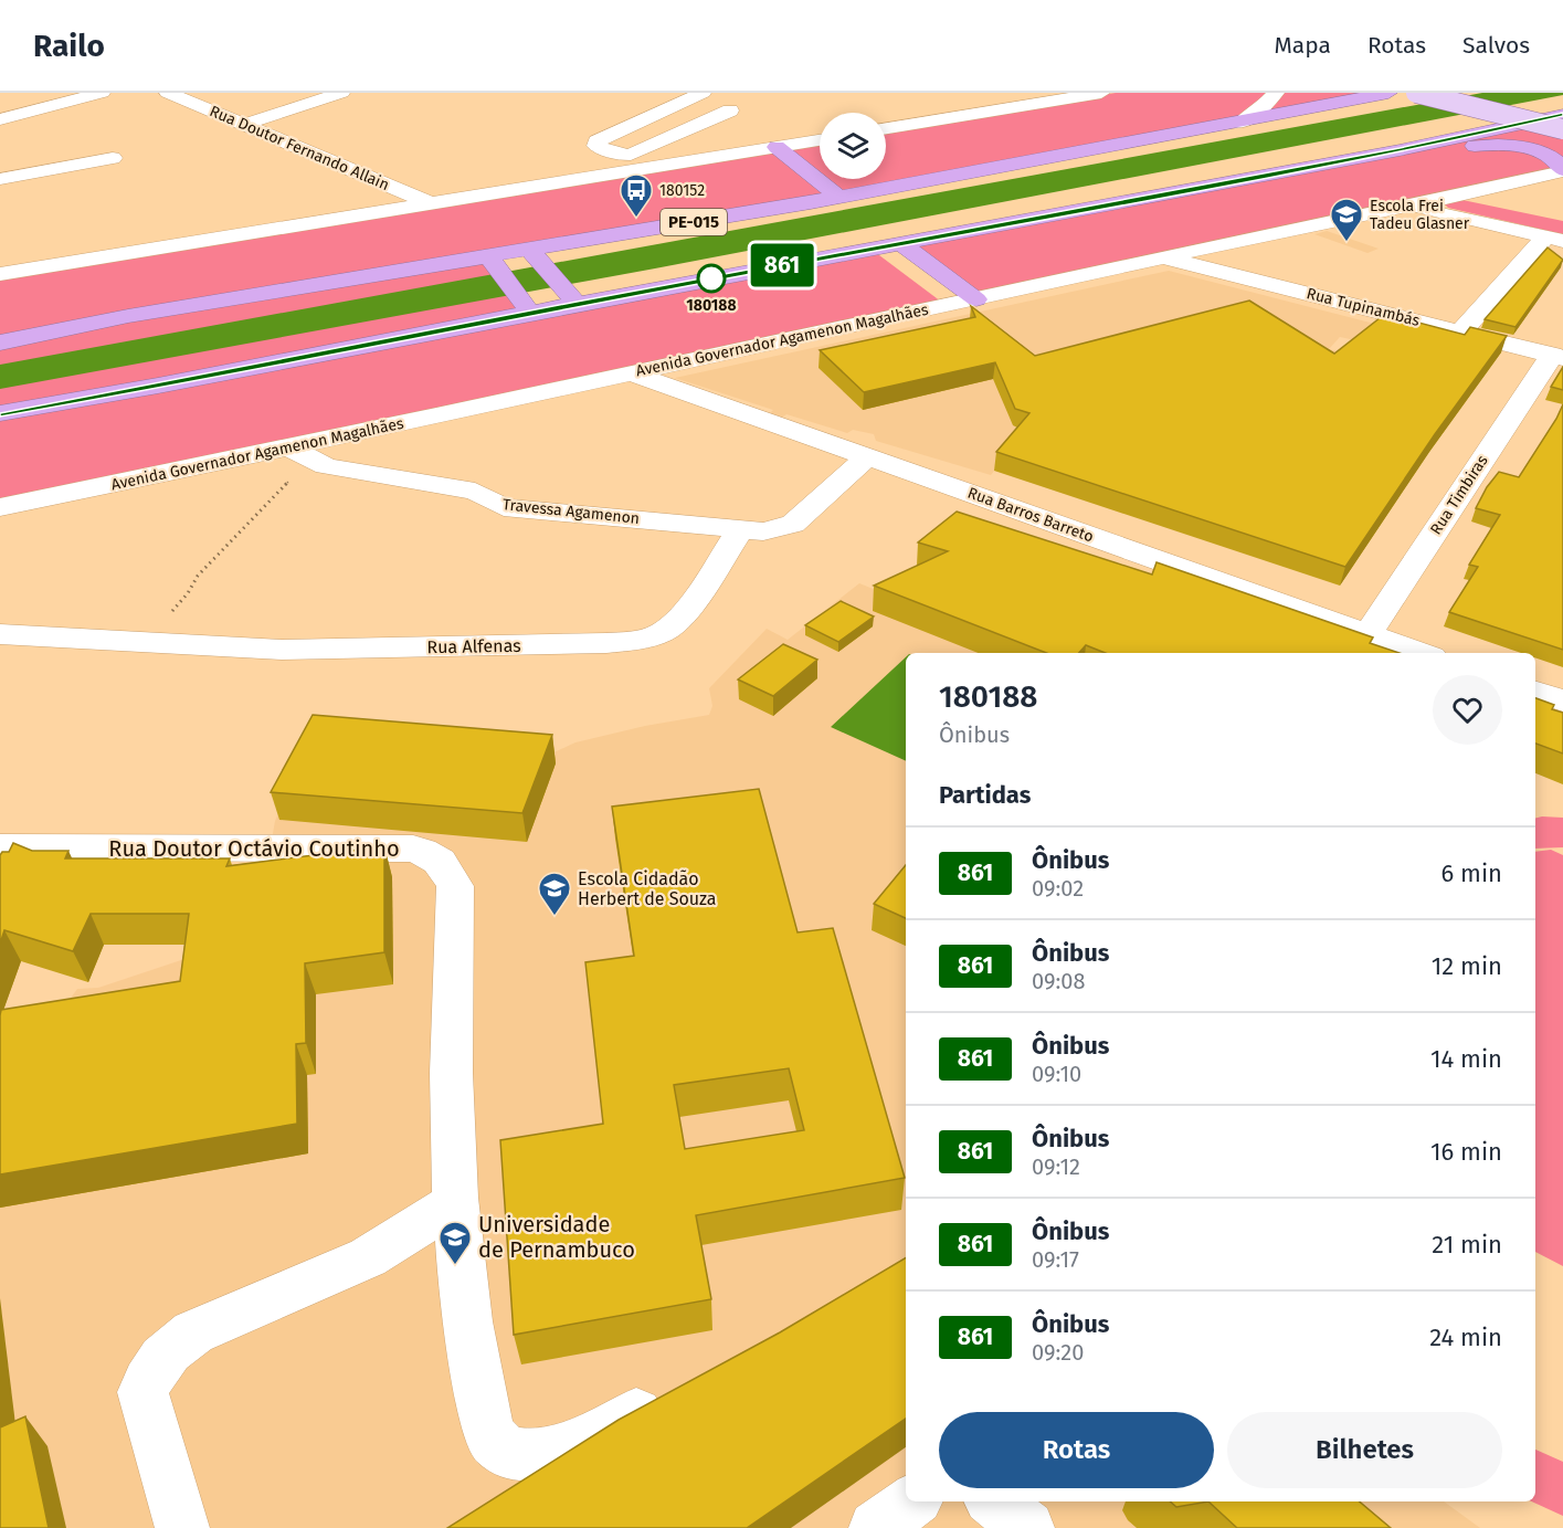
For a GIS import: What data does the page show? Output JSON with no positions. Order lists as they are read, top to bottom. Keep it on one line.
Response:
{"streets":{"highway":["PE-015"],"street":["Rua Doutor Fernando Allain","Rua Tupinambás","Avenida Governador Agamenon Magalhães","Rua Timbiras","Travessa Agamenon","Rua Barros Barreto","Rua Alfenas","Rua Doutor Octávio Coutinho"]},"crossings":[["Rua Tupinambás","Avenida Governador Agamenon Magalhães"],["Rua Tupinambás","Rua Timbiras"],["Avenida Governador Agamenon Magalhães","Travessa Agamenon"],["Avenida Governador Agamenon Magalhães","Rua Barros Barreto"],["Rua Timbiras","Rua Barros Barreto"],["Travessa Agamenon","Rua Alfenas"]],"places":{"bus stop":["180152"],"school or university":["Escola Frei Tadeu Glasner","Escola Cidadão Herbert de Souza","Universidade de Pernambuco"],"other":["180188"]},"lines":["bus line 861"],"page":{"header":"Railo","nav":["Mapa","Rotas","Salvos"],"on_map":"861","heading":[["180188","Ônibus"],"Partidas"],"list":[{"mark":"861","name":"Ônibus","note":"09:02","value":"6 min"},{"mark":"861","name":"Ônibus","note":"09:08","value":"12 min"},{"mark":"861","name":"Ônibus","note":"09:10","value":"14 min"},{"mark":"861","name":"Ônibus","note":"09:12","value":"16 min"},{"mark":"861","name":"Ônibus","note":"09:17","value":"21 min"},{"mark":"861","name":"Ônibus","note":"09:20","value":"24 min"}],"buttons":["Rotas","Bilhetes"]}}
